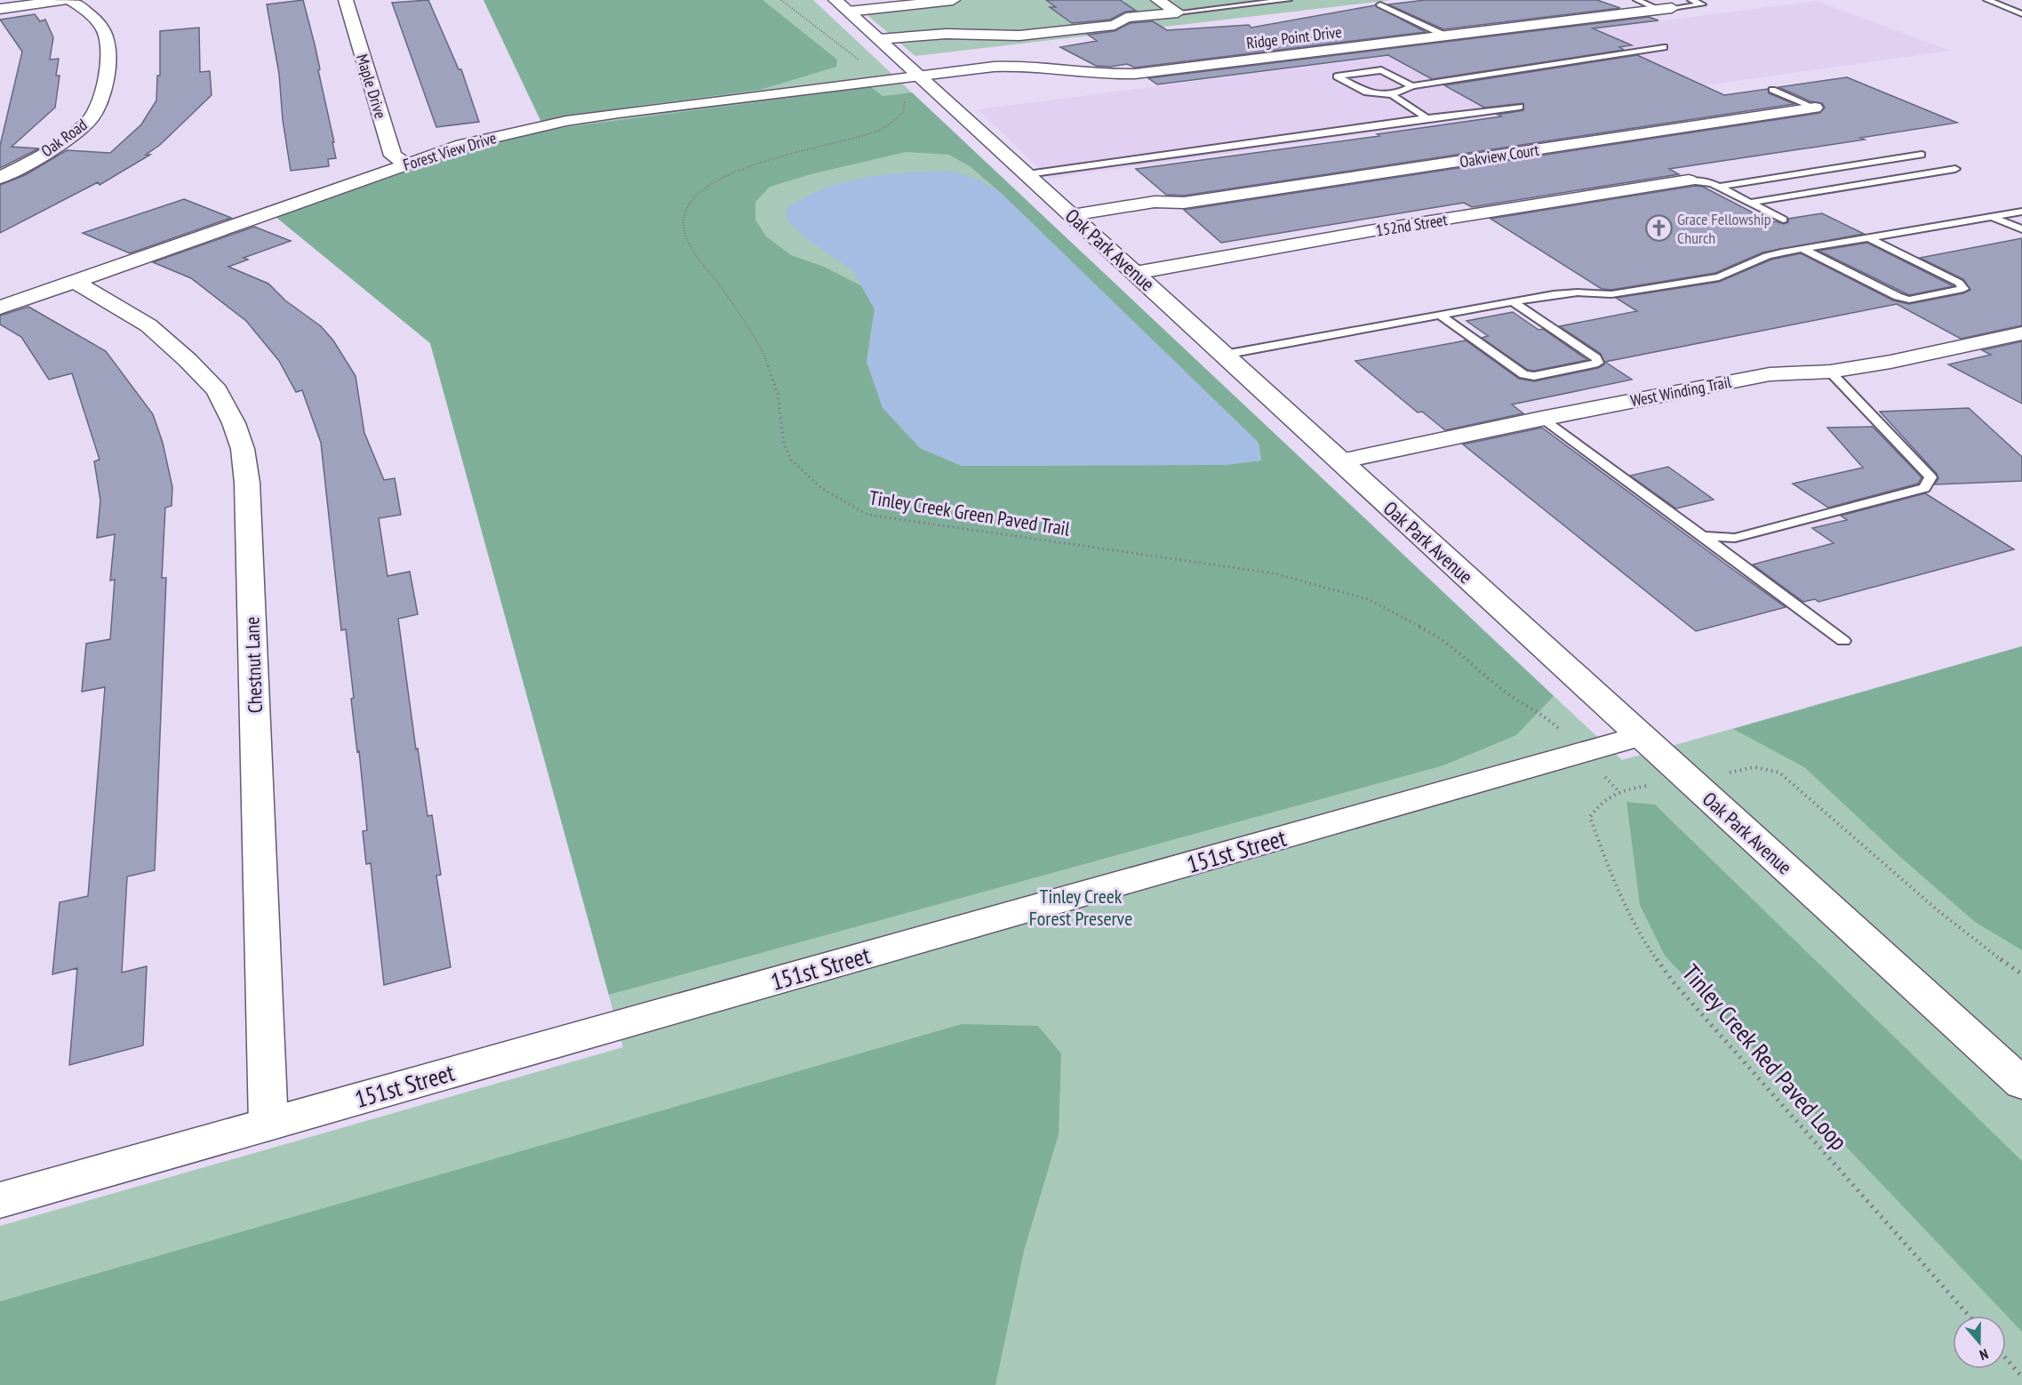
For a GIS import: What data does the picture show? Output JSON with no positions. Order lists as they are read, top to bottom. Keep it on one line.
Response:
{"streets":{"street":["Ridge Point Drive","Maple Drive","Oak Road","Forest View Drive","Oakview Court","152nd Street","Oak Park Avenue","West Winding Trail","Chestnut Lane","151st Street"],"path":["Tinley Creek Green Paved Trail","Tinley Creek Red Paved Loop"]},"crossings":[["Ridge Point Drive","Forest View Drive"],["Ridge Point Drive","Oak Park Avenue"],["Maple Drive","Forest View Drive"],["Forest View Drive","Oak Park Avenue"],["Forest View Drive","Chestnut Lane"],["Oakview Court","Oak Park Avenue"],["152nd Street","Oak Park Avenue"],["Oak Park Avenue","West Winding Trail"],["Oak Park Avenue","151st Street"],["Chestnut Lane","151st Street"]],"parks":["Tinley Creek Forest Preserve"],"places":{"church":["Grace Fellowship Church"]},"north":"bottom"}
